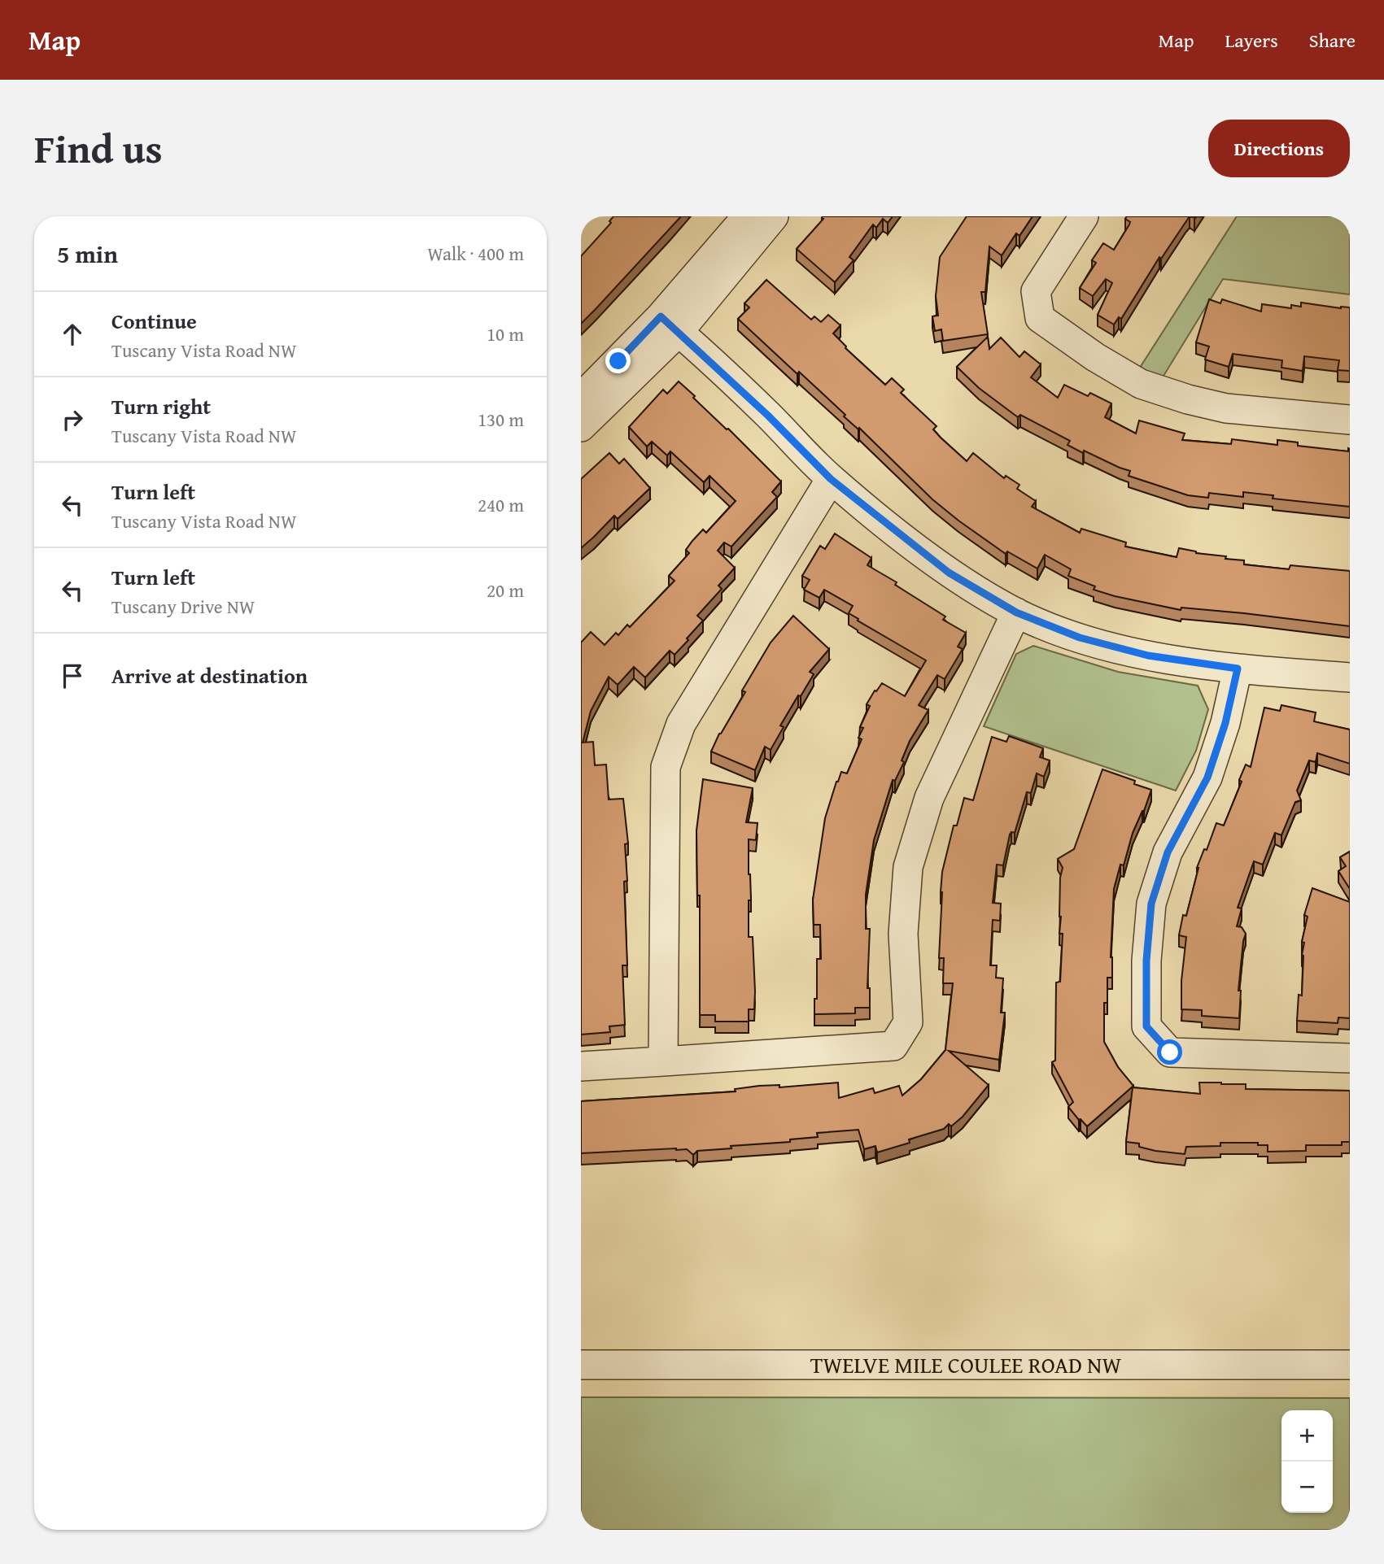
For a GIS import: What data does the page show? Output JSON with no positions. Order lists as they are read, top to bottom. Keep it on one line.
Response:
{"streets":{"street":["TWELVE MILE COULEE ROAD NW"]},"page":{"header":"Map","nav":["Map","Layers","Share"],"title":"Find us","buttons":"Directions","heading":["5 min","Walk · 400 m"],"list":[["Continue","Tuscany Vista Road NW","10 m"],["Turn right","Tuscany Vista Road NW","130 m"],["Turn left","Tuscany Vista Road NW","240 m"],["Turn left","Tuscany Drive NW","20 m"],"Arrive at destination"],"map_buttons":["+","−"]}}
